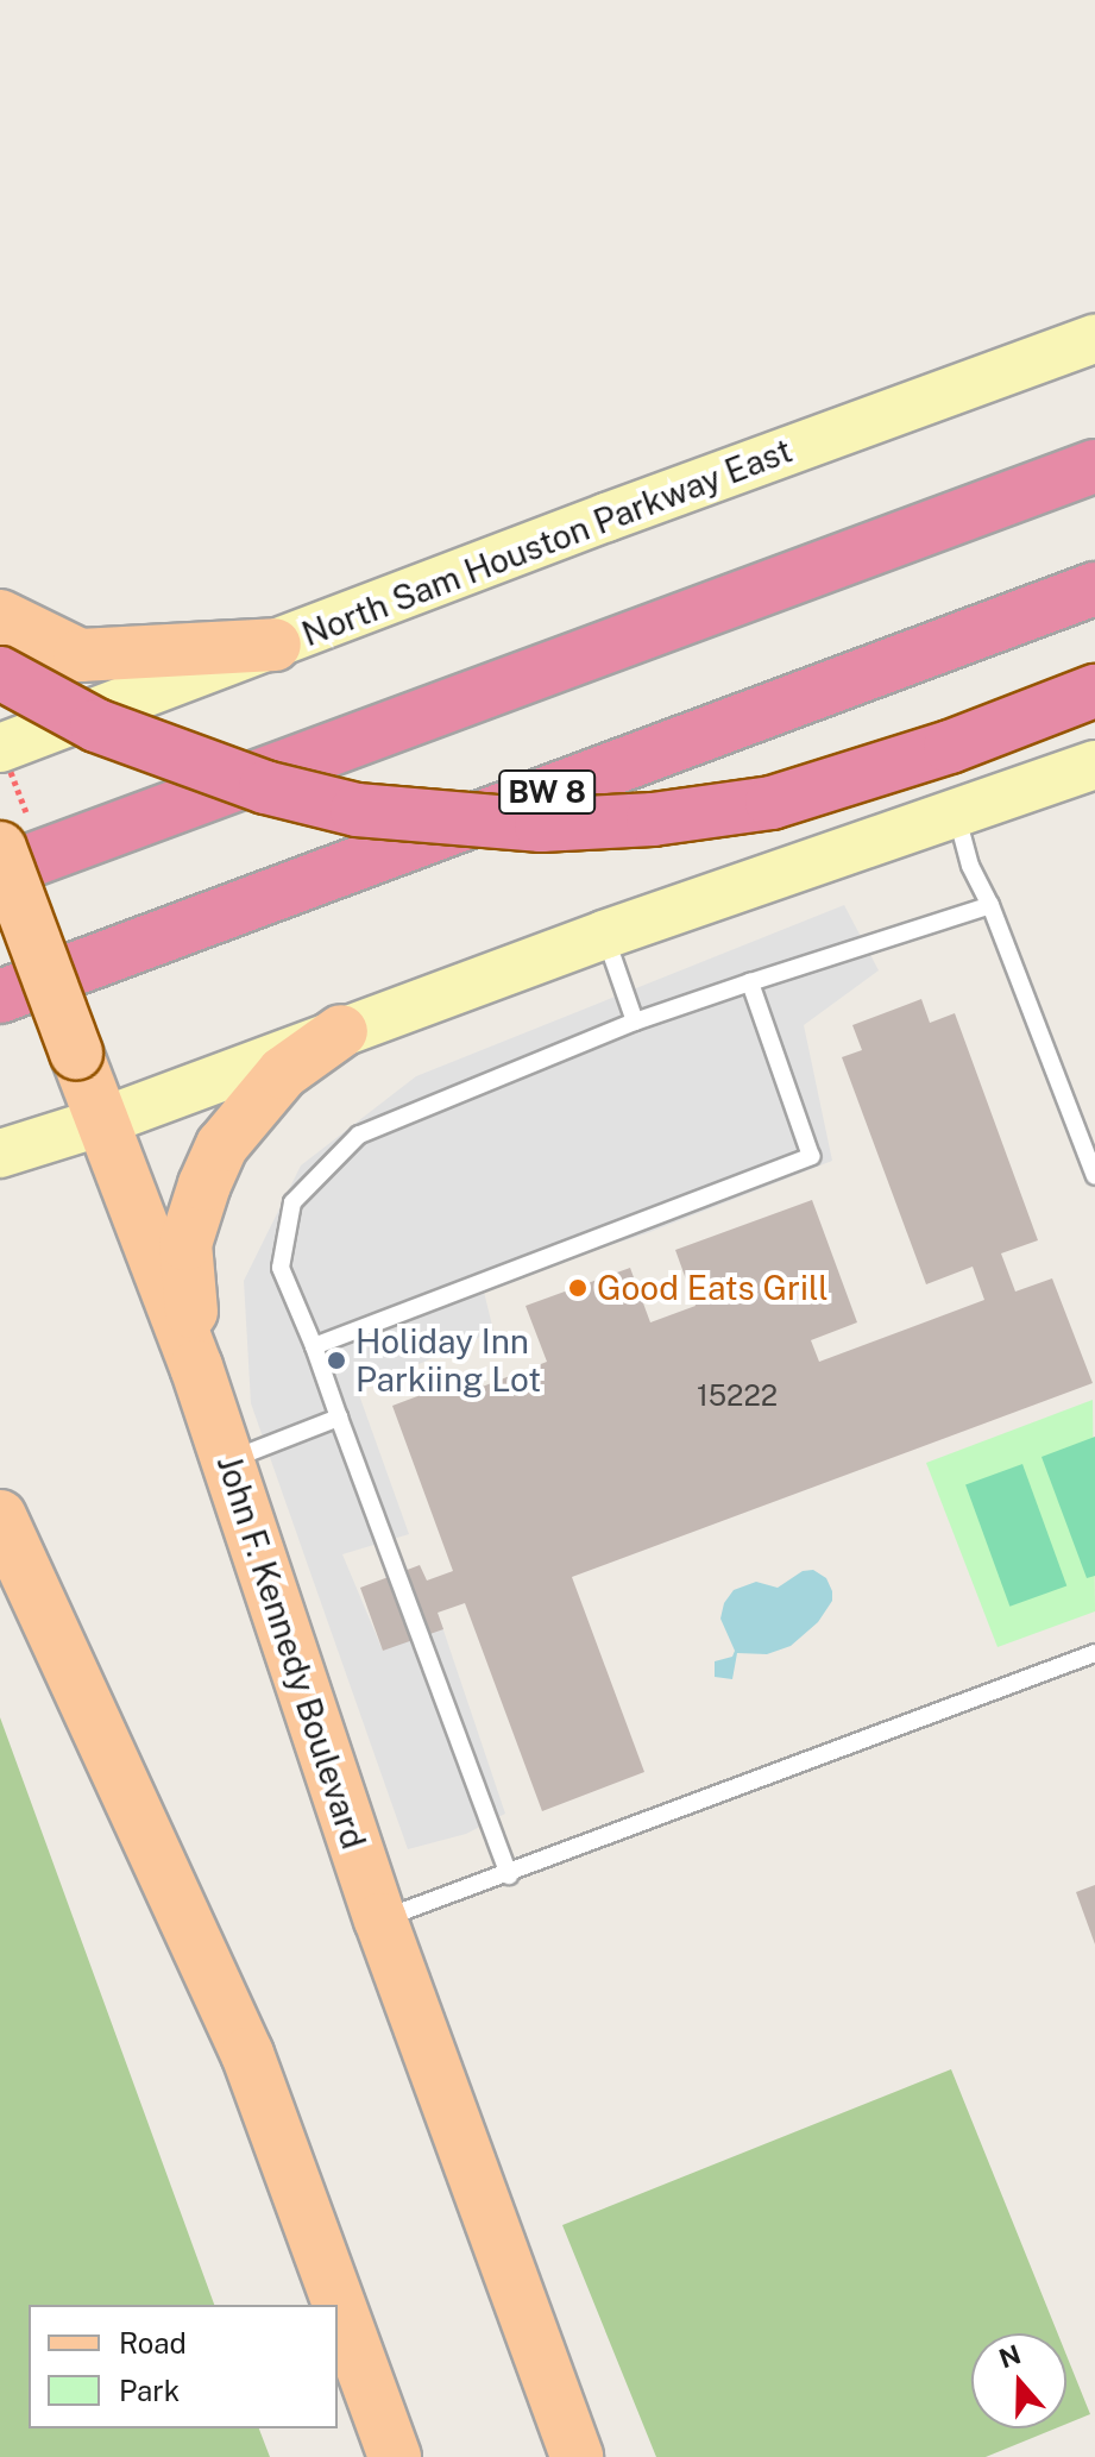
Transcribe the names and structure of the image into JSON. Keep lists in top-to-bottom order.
{
  "streets": {
    "highway": ["BW 8"],
    "main road": ["North Sam Houston Parkway East", "John F. Kennedy Boulevard"]
  },
  "places": ["Good Eats Grill", "Holiday Inn Parkiing Lot"],
  "house_numbers": ["15222"],
  "legend": ["Road", "Park"],
  "north": "top"
}
